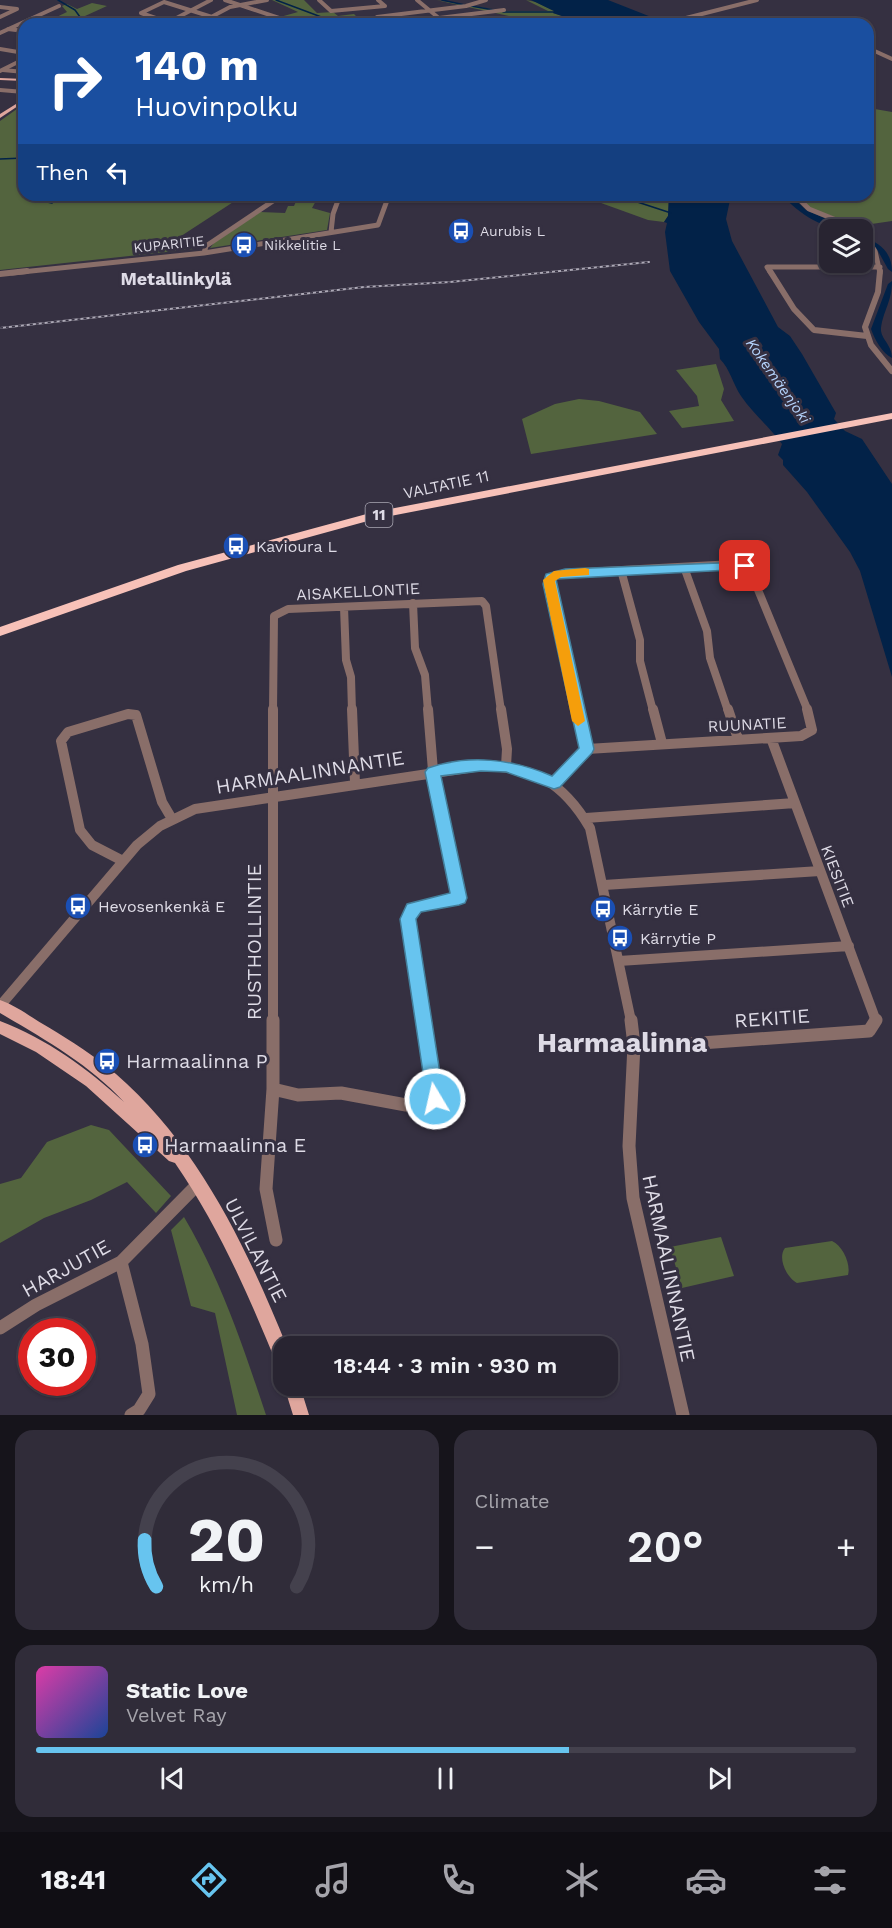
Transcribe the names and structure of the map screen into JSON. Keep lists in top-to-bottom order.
{
  "streets": {
    "highway": ["VALTATIE 11", "11"],
    "main road": ["ULVILANTIE"],
    "street": [
      "KUPARITIE",
      "AISAKELLONTIE",
      "RUUNATIE",
      "HARMAALINNANTIE",
      "KIESITIE",
      "RUSTHOLLINTIE",
      "REKITIE",
      "HARJUTIE"
    ]
  },
  "crossings": [
    ["AISAKELLONTIE", "HARMAALINNANTIE"],
    ["AISAKELLONTIE", "RUSTHOLLINTIE"],
    ["RUUNATIE", "KIESITIE"],
    ["HARMAALINNANTIE", "RUSTHOLLINTIE"],
    ["HARMAALINNANTIE", "REKITIE"],
    ["HARMAALINNANTIE", "ULVILANTIE"],
    ["KIESITIE", "REKITIE"],
    ["ULVILANTIE", "HARJUTIE"]
  ],
  "districts": ["Metallinkylä", "Harmaalinna"],
  "water": ["Kokemäenjoki"],
  "places": {
    "bus stop": [
      "Aurubis L",
      "Nikkelitie L",
      "Kavioura L",
      "Hevosenkenkä E",
      "Kärrytie E",
      "Kärrytie P",
      "Harmaalinna P",
      "Harmaalinna E"
    ]
  },
  "page": {
    "turn": ["140 m", "Huovinpolku"],
    "then": "Then",
    "limit": "30",
    "trip": "18:44 · 3 min · 930 m",
    "tile": "Climate",
    "heat": ["−", "20°", "+"],
    "song": ["Static Love", "Velvet Ray"],
    "tabs": "18:41",
    "gauge": ["20", "km/h"]
  }
}
